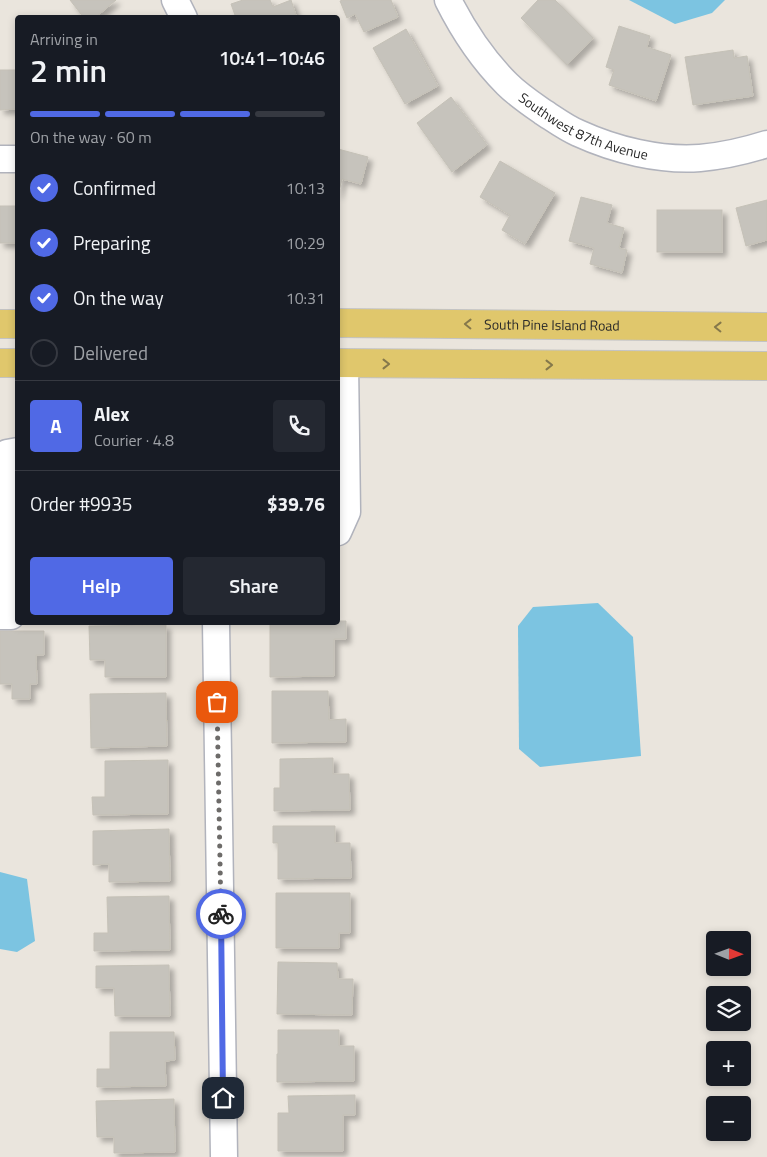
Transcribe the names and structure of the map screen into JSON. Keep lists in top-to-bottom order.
{
  "streets": {
    "main road": ["South Pine Island Road"],
    "street": ["Southwest 87th Avenue"]
  },
  "north": "right",
  "page": {
    "heading": ["2 min", "Arriving in", "10:41–10:46"],
    "panel": [
      "Alex",
      "Courier · 4.8",
      "Order #9935",
      "$39.76"
    ],
    "bar": "On the way · 60 m",
    "list": [
      ["Confirmed", "10:13"],
      ["Preparing", "10:29"],
      ["On the way", "10:31"],
      "Delivered"
    ],
    "round": "A",
    "buttons": ["Help", "Share"],
    "map_buttons": ["+", "−"]
  }
}
